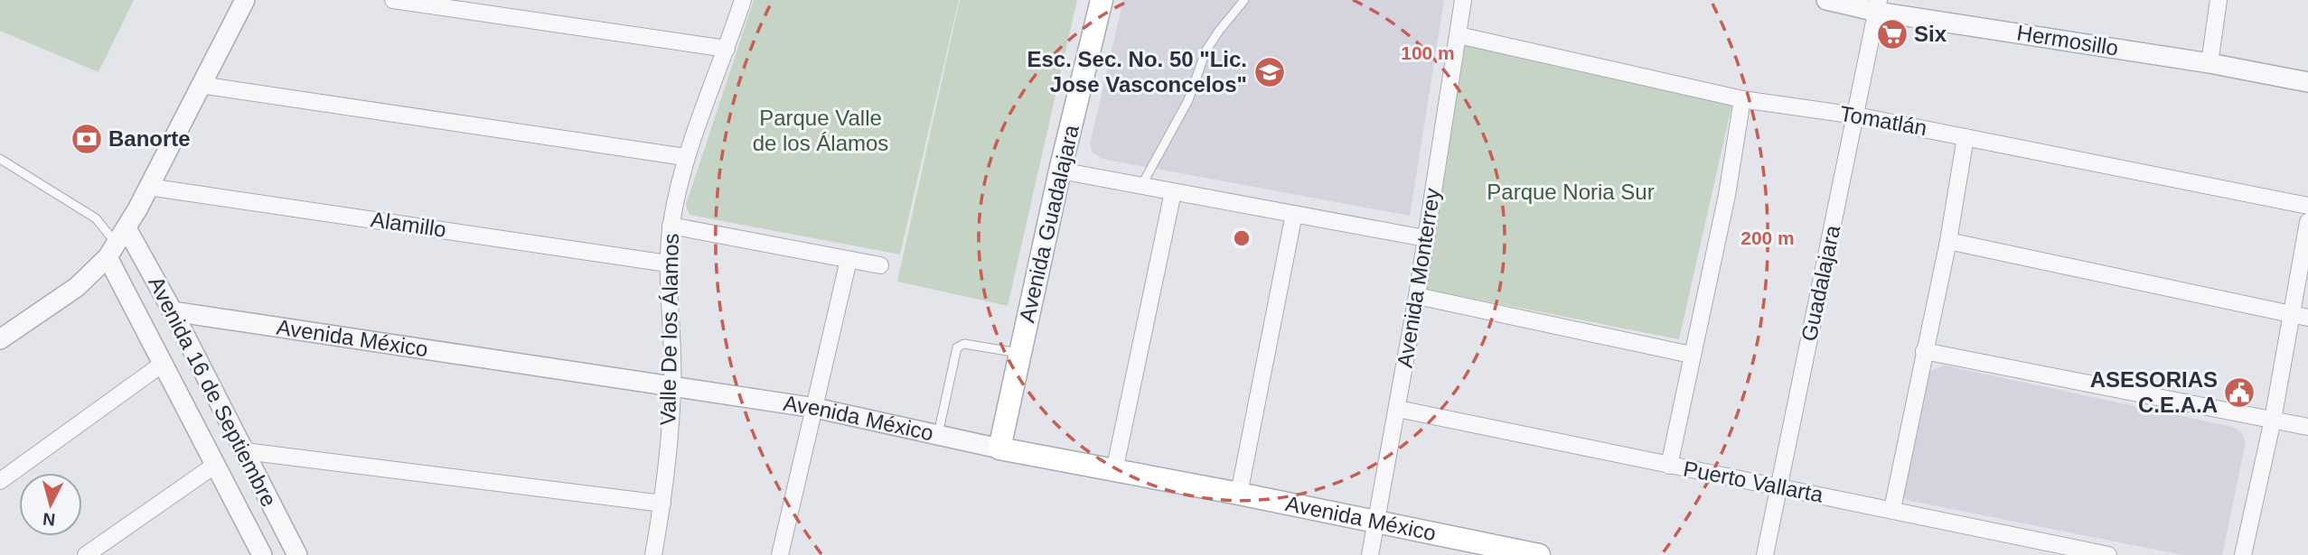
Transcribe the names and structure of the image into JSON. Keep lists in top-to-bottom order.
{
  "streets": {
    "main road": ["Avenida Guadalajara", "Avenida México"],
    "street": [
      "Hermosillo",
      "Tomatlán",
      "Alamillo",
      "Avenida Monterrey",
      "Guadalajara",
      "Valle De los Álamos",
      "Avenida 16 de Septiembre",
      "Puerto Vallarta"
    ]
  },
  "crossings": [
    ["Hermosillo", "Guadalajara"],
    ["Tomatlán", "Avenida Monterrey"],
    ["Tomatlán", "Guadalajara"],
    ["Avenida Guadalajara", "Avenida México"],
    ["Alamillo", "Valle De los Álamos"],
    ["Avenida Monterrey", "Avenida México"],
    ["Avenida Monterrey", "Puerto Vallarta"],
    ["Guadalajara", "Puerto Vallarta"],
    ["Valle De los Álamos", "Avenida México"],
    ["Avenida México", "Avenida 16 de Septiembre"]
  ],
  "parks": ["Parque Valle de los Álamos", "Parque Noria Sur"],
  "places": {
    "supermarket": ["Six"],
    "school or university": ["Esc. Sec. No. 50 \"Lic. Jose Vasconcelos\""],
    "bank": ["Banorte"],
    "public building": ["ASESORIAS C.E.A.A"]
  },
  "north": "bottom",
  "rings": ["100 m", "200 m"]
}
